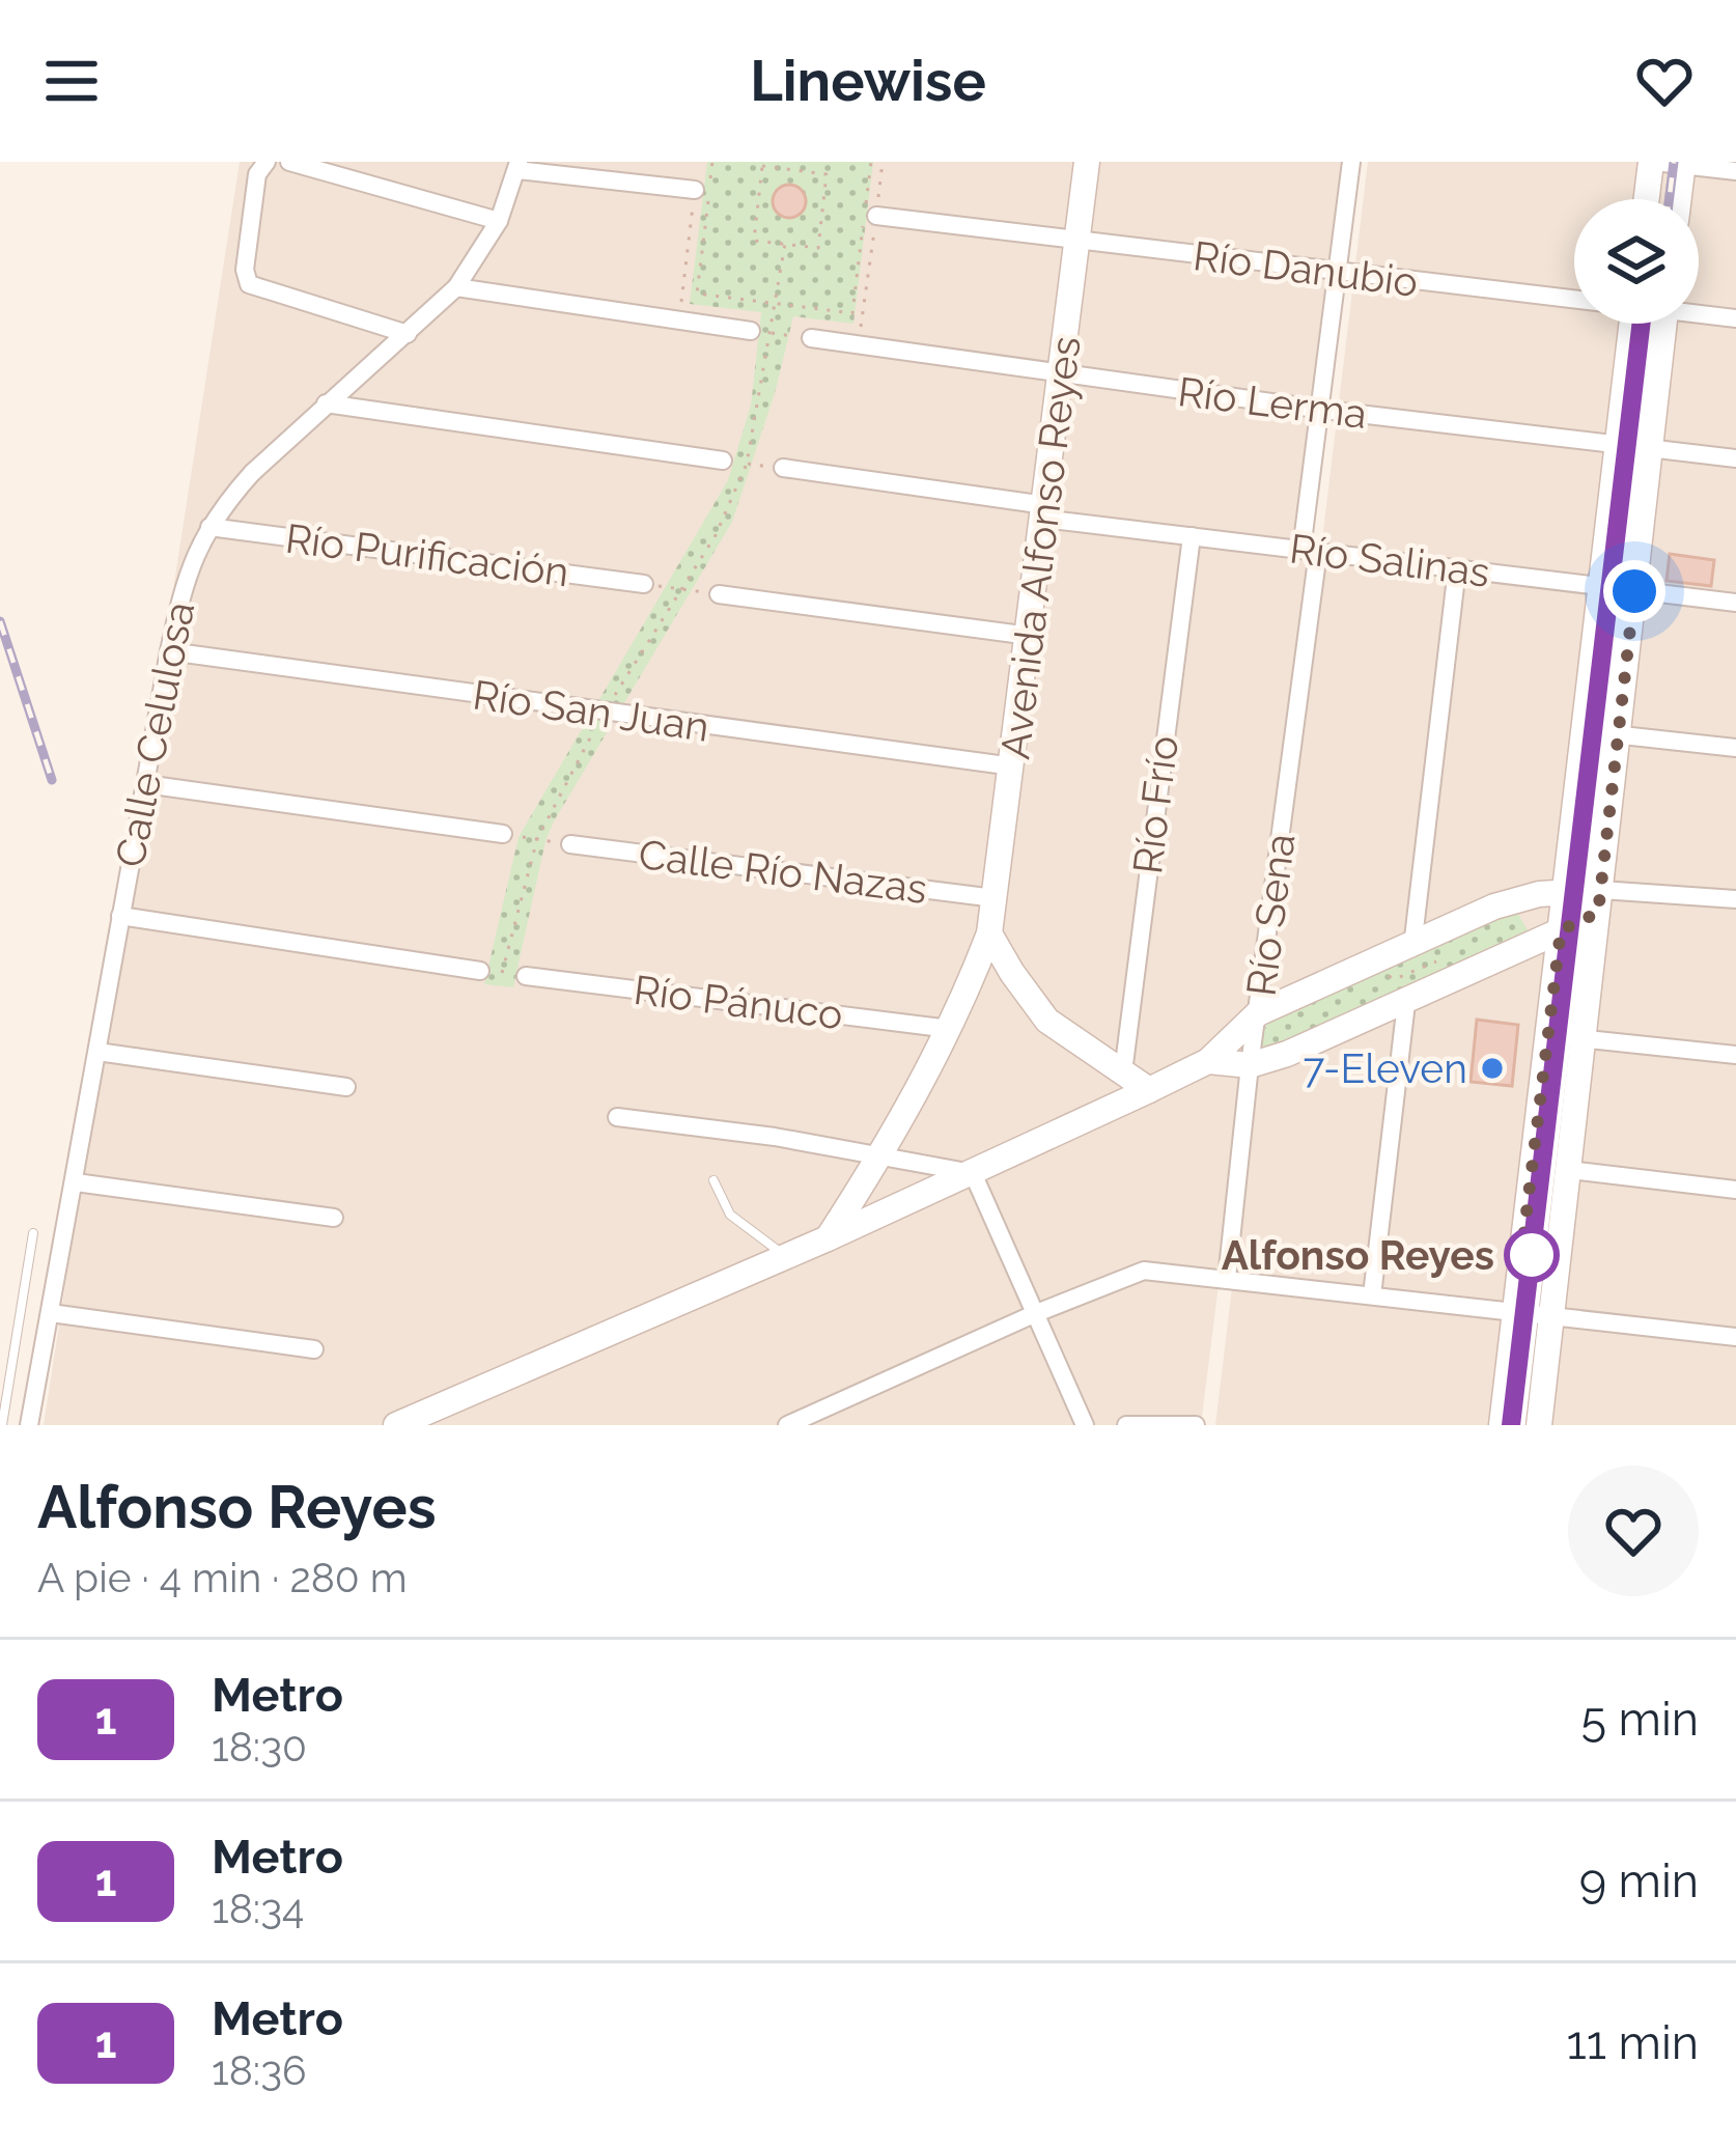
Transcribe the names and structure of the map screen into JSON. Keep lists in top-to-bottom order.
{
  "streets": {
    "street": [
      "Río Danubio",
      "Río Lerma",
      "Avenida Alfonso Reyes",
      "Río Purificación",
      "Río Salinas",
      "Río San Juan",
      "Calle Celulosa",
      "Río Frío",
      "Calle Río Nazas",
      "Río Sena",
      "Río Pánuco"
    ]
  },
  "crossings": [
    ["Río Danubio", "Avenida Alfonso Reyes"],
    ["Río Danubio", "Río Sena"],
    ["Río Lerma", "Avenida Alfonso Reyes"],
    ["Río Lerma", "Río Sena"],
    ["Avenida Alfonso Reyes", "Río Salinas"],
    ["Avenida Alfonso Reyes", "Río San Juan"],
    ["Avenida Alfonso Reyes", "Calle Río Nazas"],
    ["Avenida Alfonso Reyes", "Río Pánuco"],
    ["Río Purificación", "Calle Celulosa"],
    ["Río Salinas", "Río Frío"],
    ["Río Salinas", "Río Sena"],
    ["Río San Juan", "Calle Celulosa"]
  ],
  "places": ["7-Eleven", "Alfonso Reyes"],
  "lines": ["metro line 1"],
  "page": {
    "header": "Linewise",
    "heading": ["Alfonso Reyes", "A pie · 4 min · 280 m"],
    "list": [
      {
        "mark": "1",
        "name": "Metro",
        "note": "18:30",
        "value": "5 min"
      },
      {
        "mark": "1",
        "name": "Metro",
        "note": "18:34",
        "value": "9 min"
      },
      {
        "mark": "1",
        "name": "Metro",
        "note": "18:36",
        "value": "11 min"
      }
    ]
  }
}
